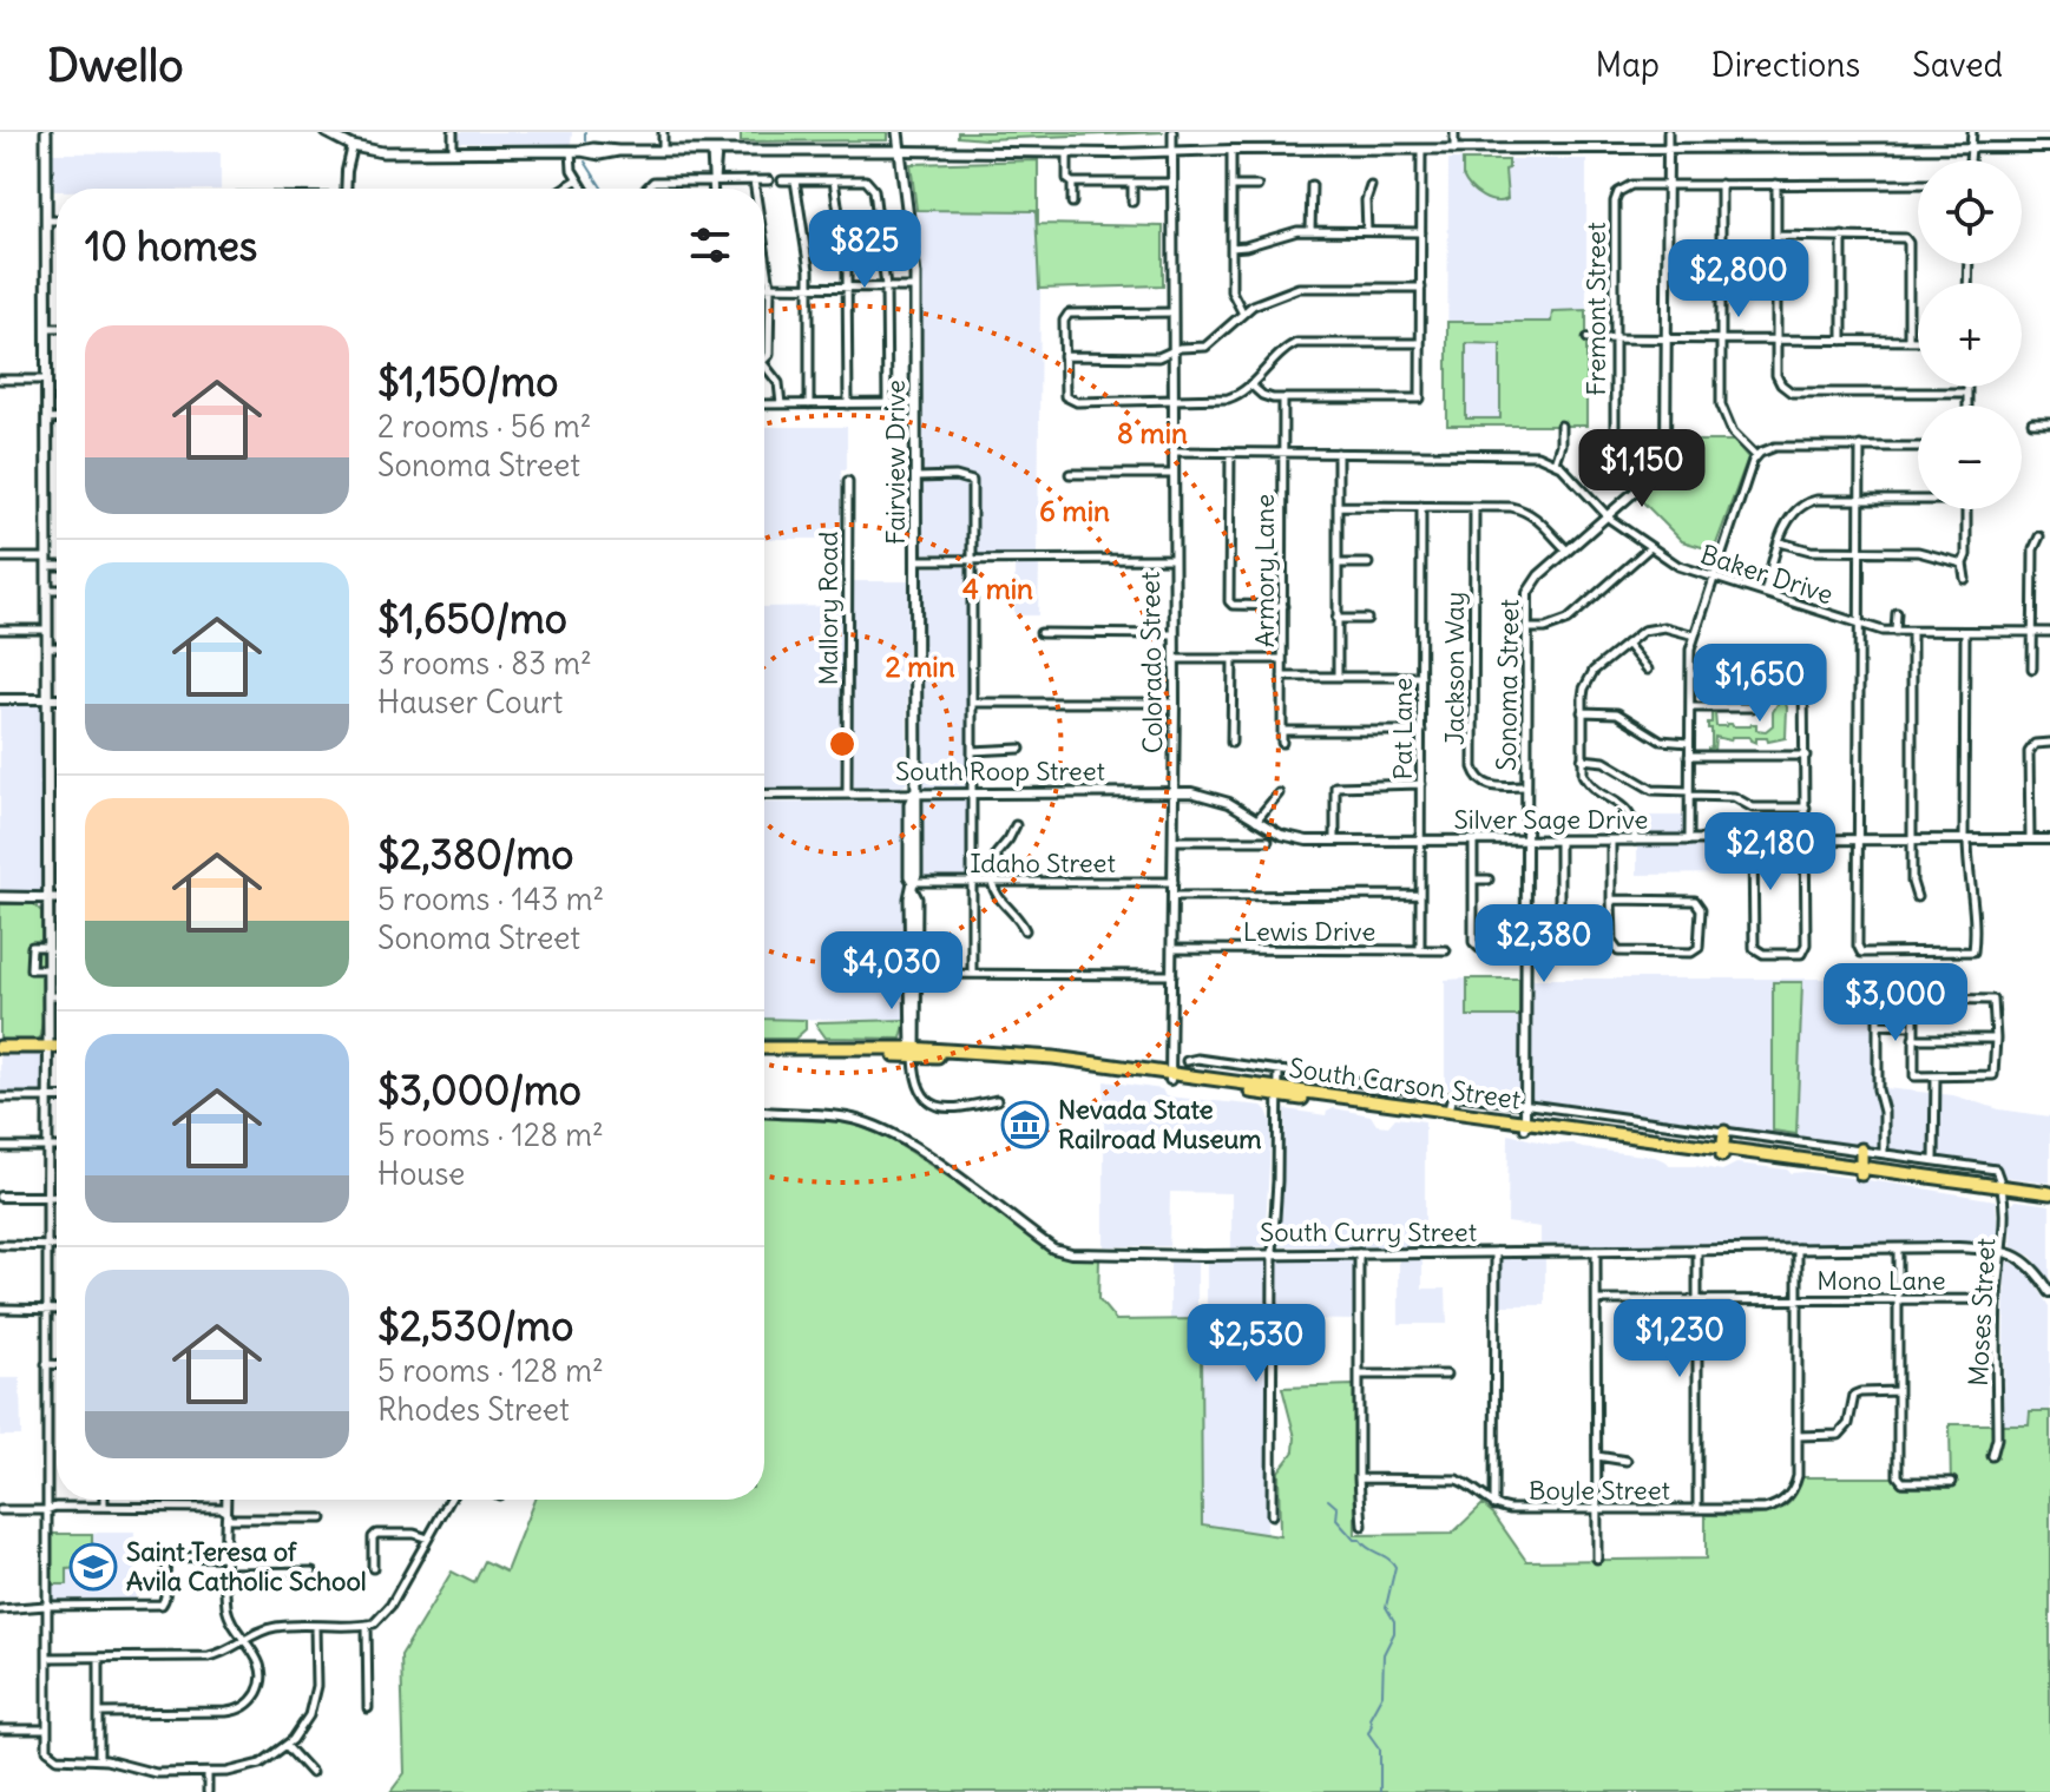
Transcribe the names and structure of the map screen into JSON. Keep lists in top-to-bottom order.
{
  "streets": {
    "main road": ["Fairview Drive", "South Carson Street"],
    "street": [
      "Fremont Street",
      "Armory Lane",
      "Baker Drive",
      "Mallory Road",
      "Colorado Street",
      "Jackson Way",
      "Sonoma Street",
      "Pat Lane",
      "South Roop Street",
      "Silver Sage Drive",
      "Idaho Street",
      "Lewis Drive",
      "South Curry Street",
      "Mono Lane",
      "Moses Street",
      "Boyle Street"
    ]
  },
  "crossings": [
    ["Fremont Street", "Sonoma Street"],
    ["Fairview Drive", "South Roop Street"],
    ["Fairview Drive", "Idaho Street"],
    ["Fairview Drive", "South Carson Street"],
    ["Baker Drive", "Sonoma Street"],
    ["Mallory Road", "South Roop Street"],
    ["Colorado Street", "South Roop Street"],
    ["Colorado Street", "Idaho Street"],
    ["Colorado Street", "Lewis Drive"],
    ["Colorado Street", "South Carson Street"],
    ["Jackson Way", "Sonoma Street"],
    ["Sonoma Street", "Silver Sage Drive"],
    ["Sonoma Street", "South Carson Street"],
    ["Pat Lane", "Silver Sage Drive"],
    ["Pat Lane", "Lewis Drive"],
    ["South Roop Street", "Silver Sage Drive"],
    ["South Carson Street", "Moses Street"],
    ["South Curry Street", "Moses Street"],
    ["Mono Lane", "Moses Street"]
  ],
  "places": {
    "museum": ["Nevada State Railroad Museum"],
    "school or university": ["Saint Teresa of Avila Catholic School"]
  },
  "page": {
    "header": "Dwello",
    "nav": ["Map", "Directions", "Saved"],
    "map_buttons": ["+", "−"],
    "heading": "10 homes",
    "price": [
      "$825",
      "$2,800",
      "$1,150",
      "$1,650",
      "$2,180",
      "$2,380",
      "$4,030",
      "$3,000",
      "$1,230",
      "$2,530"
    ],
    "list": [
      {
        "name": "$1,150/mo",
        "note": "2 rooms · 56 m² · Sonoma Street"
      },
      {
        "name": "$1,650/mo",
        "note": "3 rooms · 83 m² · Hauser Court"
      },
      {
        "name": "$2,380/mo",
        "note": "5 rooms · 143 m² · Sonoma Street"
      },
      {
        "name": "$3,000/mo",
        "note": "5 rooms · 128 m² · House"
      },
      {
        "name": "$2,530/mo",
        "note": "5 rooms · 128 m² · Rhodes Street"
      }
    ]
  },
  "rings": [
    "8 min",
    "6 min",
    "4 min",
    "2 min"
  ]
}
